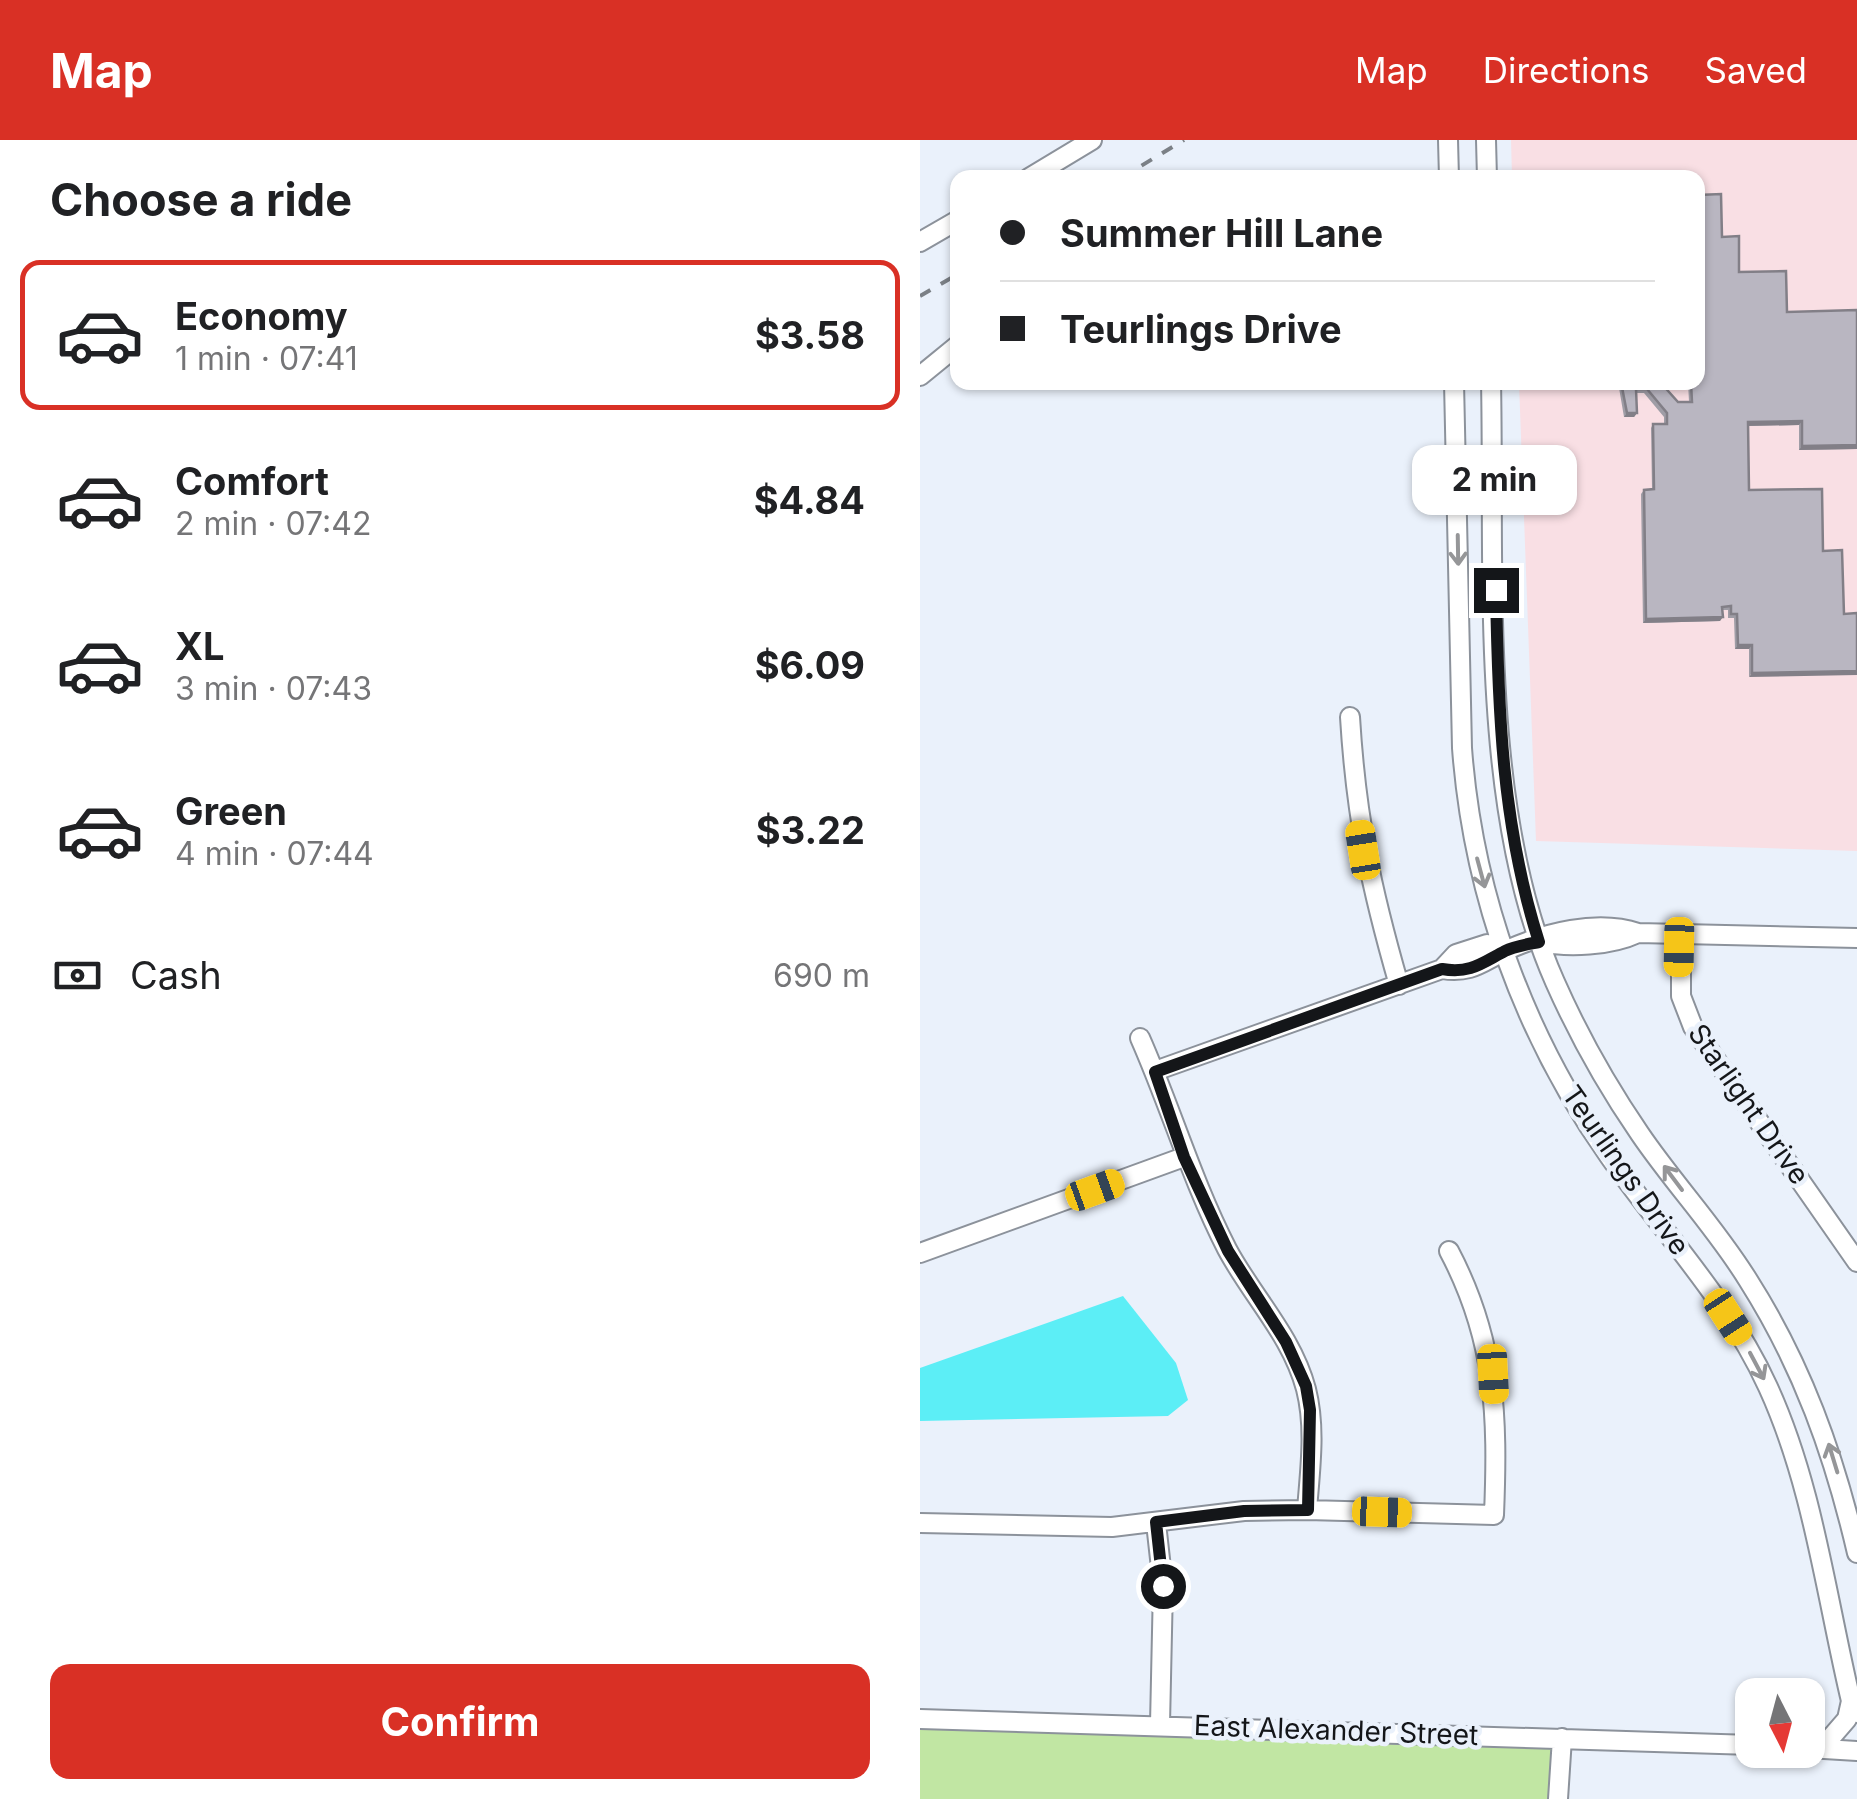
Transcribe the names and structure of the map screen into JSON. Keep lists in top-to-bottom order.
{
  "streets": {
    "street": ["Starlight Drive", "Teurlings Drive", "East Alexander Street"]
  },
  "north": "bottom",
  "page": {
    "header": "Map",
    "nav": ["Map", "Directions", "Saved"],
    "heading": "Choose a ride",
    "banner": ["Summer Hill Lane", "Teurlings Drive"],
    "list": [
      {
        "name": "Economy",
        "note": "1 min · 07:41",
        "value": "$3.58"
      },
      {
        "name": "Comfort",
        "note": "2 min · 07:42",
        "value": "$4.84"
      },
      {
        "name": "XL",
        "note": "3 min · 07:43",
        "value": "$6.09"
      },
      {
        "name": "Green",
        "note": "4 min · 07:44",
        "value": "$3.22"
      }
    ],
    "bubble": "2 min",
    "pay": ["Cash", "690 m"],
    "buttons": "Confirm"
  }
}
